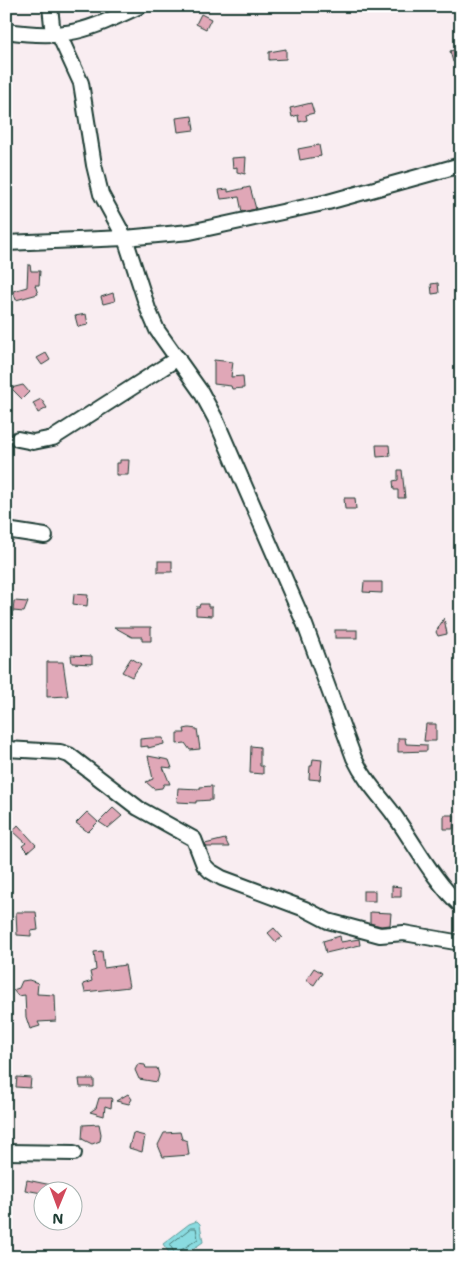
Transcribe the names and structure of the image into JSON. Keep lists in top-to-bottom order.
{
  "north": "bottom"
}
